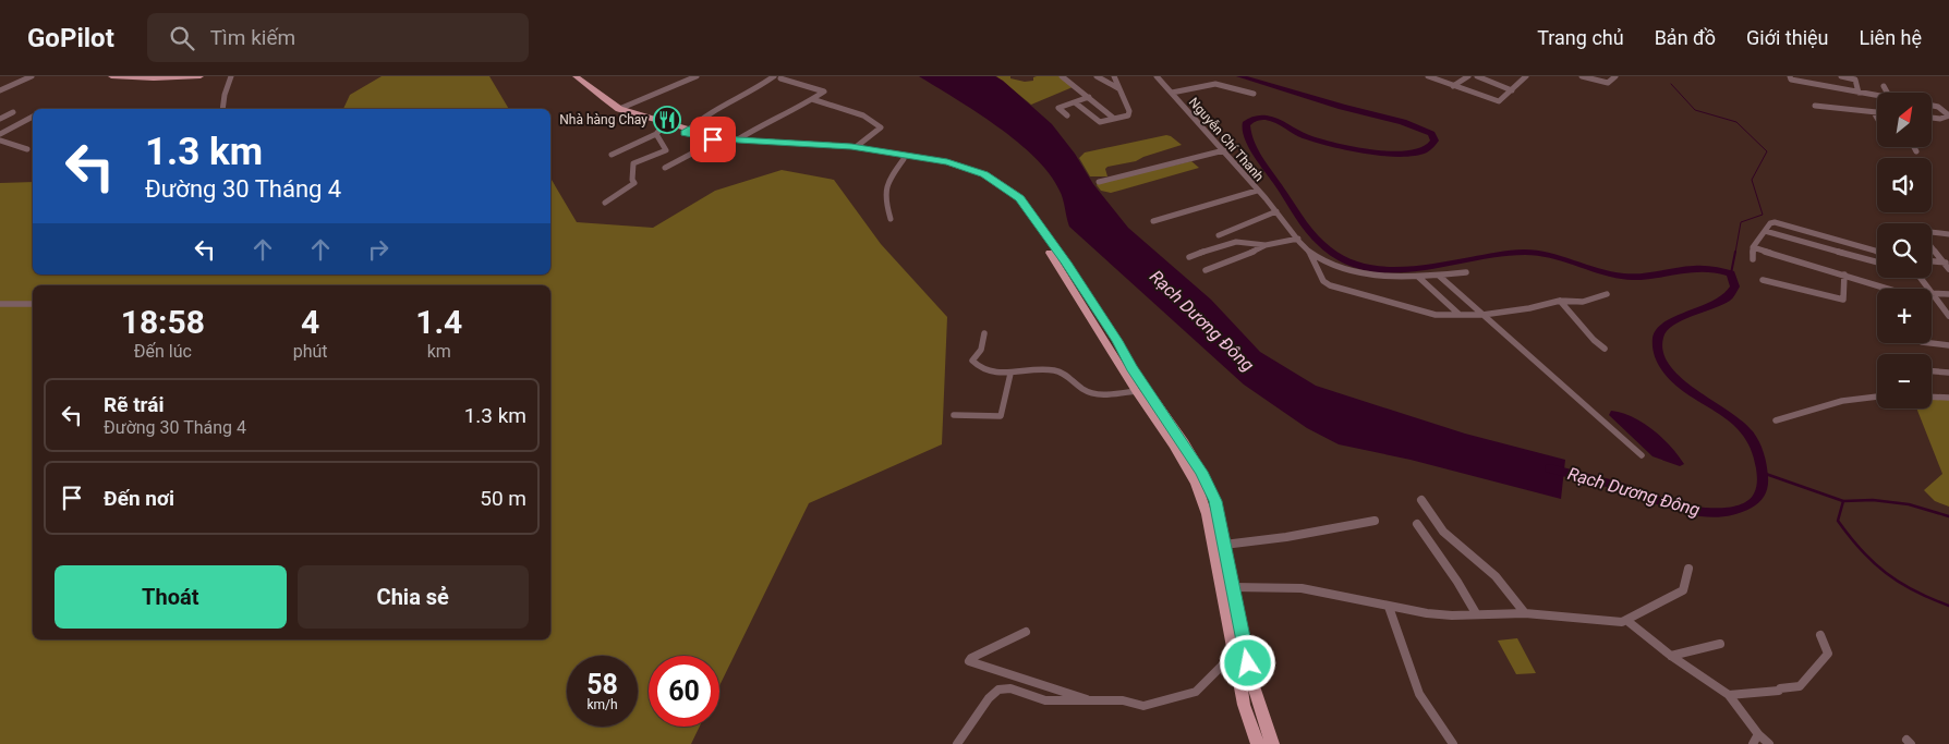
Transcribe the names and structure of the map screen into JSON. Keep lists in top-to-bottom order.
{
  "streets": {
    "street": ["Nguyễn Chí Thanh"]
  },
  "water": ["Rạch Dương Đông"],
  "places": {
    "restaurant": ["Nhà hàng Chay"]
  },
  "north": "top right",
  "page": {
    "header": "GoPilot",
    "search": "Tìm kiếm",
    "nav": [
      "Trang chủ",
      "Bản đồ",
      "Giới thiệu",
      "Liên hệ"
    ],
    "map_buttons": ["+", "−"],
    "turn": ["1.3 km", "Đường 30 Tháng 4"],
    "eta": [
      "18:58",
      "Đến lúc",
      "4",
      "phút",
      "1.4",
      "km"
    ],
    "list": [
      {
        "name": "Rẽ trái",
        "note": "Đường 30 Tháng 4",
        "value": "1.3 km"
      },
      {
        "name": "Đến nơi",
        "value": "50 m"
      }
    ],
    "buttons": ["Thoát", "Chia sẻ"],
    "speed": "58 km/h",
    "limit": "60"
  }
}
